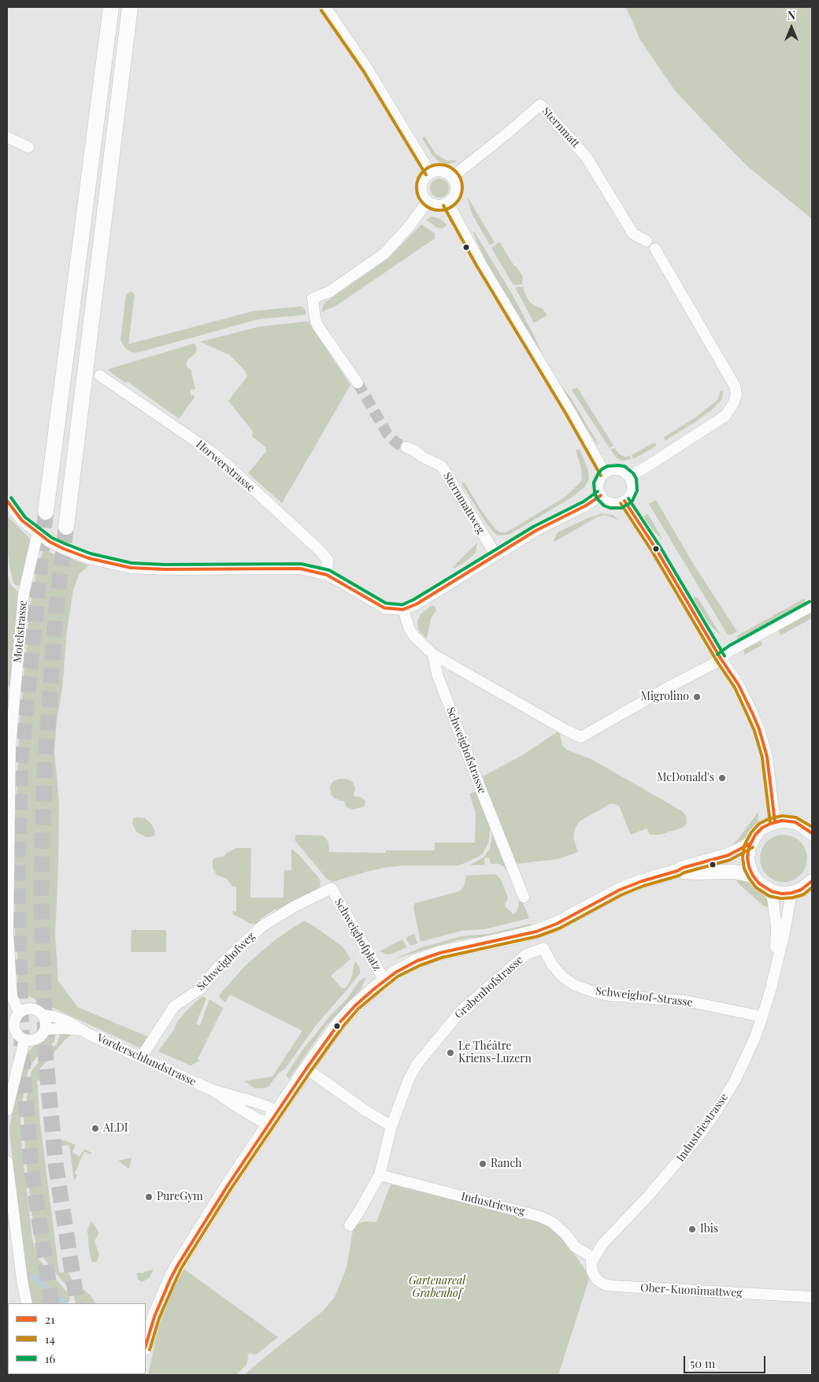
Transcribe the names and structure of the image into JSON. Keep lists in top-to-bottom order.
{
  "streets": {
    "street": [
      "Sternmatt",
      "Horwerstrasse",
      "Sternmattweg",
      "Motelstrasse",
      "Schweighofstrasse",
      "Schweighofplatz",
      "Schweighofweg",
      "Grabenhofstrasse",
      "Schweighof-Strasse",
      "Vorderschlundstrasse",
      "Industriestrasse",
      "Industrieweg",
      "Ober-Kuonimattweg"
    ]
  },
  "crossings": [
    ["Motelstrasse", "Vorderschlundstrasse"],
    ["Schweighofplatz", "Schweighofweg"],
    ["Schweighofweg", "Vorderschlundstrasse"],
    ["Grabenhofstrasse", "Schweighof-Strasse"],
    ["Grabenhofstrasse", "Industrieweg"],
    ["Schweighof-Strasse", "Industriestrasse"],
    ["Industriestrasse", "Industrieweg"],
    ["Industriestrasse", "Ober-Kuonimattweg"],
    ["Industrieweg", "Ober-Kuonimattweg"]
  ],
  "parks": ["Gartenareal Grabenhof"],
  "places": [
    "Migrolino",
    "McDonald's",
    "Le Théâtre Kriens-Luzern",
    "ALDI",
    "Ranch",
    "PureGym",
    "Ibis"
  ],
  "lines": ["transit line 14", "transit line 16", "transit line 21"],
  "legend": ["21", "14", "16"],
  "scale_bar": "50 m",
  "north": "top"
}
